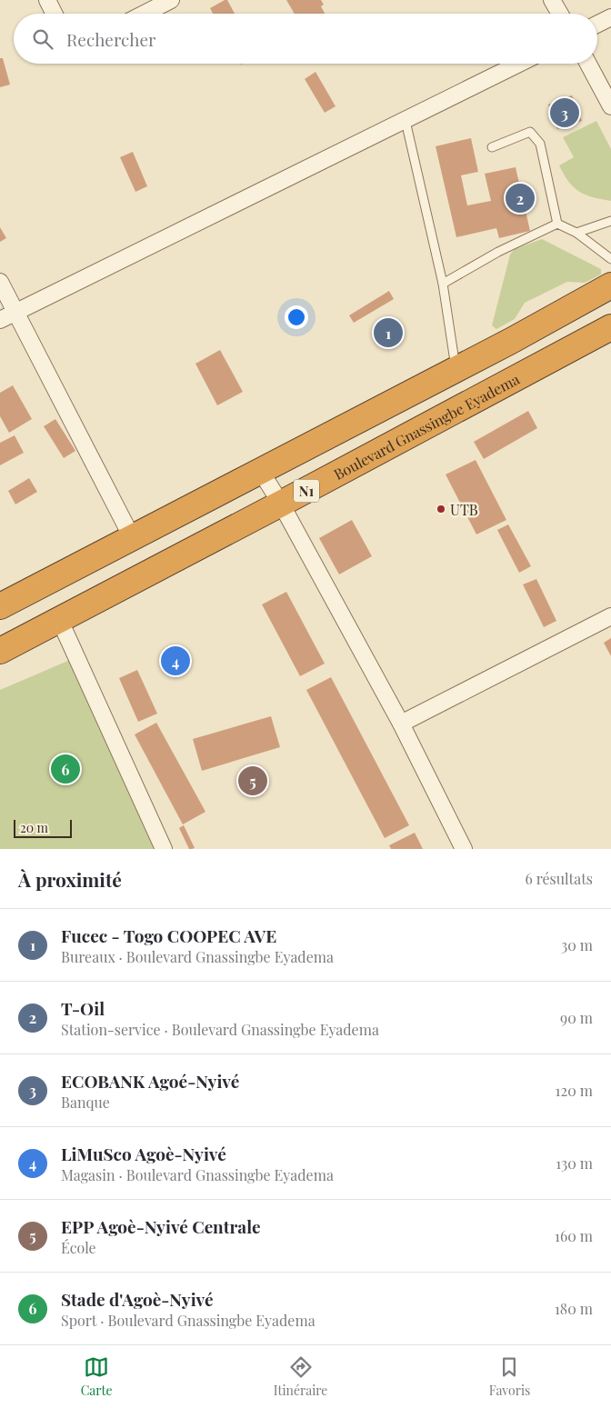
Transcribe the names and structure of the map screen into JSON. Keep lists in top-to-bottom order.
{
  "streets": {
    "highway": ["Boulevard Gnassingbe Eyadema", "N1"]
  },
  "places": ["UTB"],
  "scale_bar": "20 m",
  "page": {
    "search": "Rechercher",
    "pins": [
      "3",
      "2",
      "1",
      "4",
      "6",
      "5"
    ],
    "scale": "20 m",
    "heading": ["À proximité", "6 résultats"],
    "list": [
      {
        "mark": "1",
        "name": "Fucec - Togo COOPEC AVE",
        "note": "Bureaux · Boulevard Gnassingbe Eyadema",
        "value": "30 m"
      },
      {
        "mark": "2",
        "name": "T-Oil",
        "note": "Station-service · Boulevard Gnassingbe Eyadema",
        "value": "90 m"
      },
      {
        "mark": "3",
        "name": "ECOBANK Agoé-Nyivé",
        "note": "Banque",
        "value": "120 m"
      },
      {
        "mark": "4",
        "name": "LiMuSco Agoè-Nyivé",
        "note": "Magasin · Boulevard Gnassingbe Eyadema",
        "value": "130 m"
      },
      {
        "mark": "5",
        "name": "EPP Agoè-Nyivé Centrale",
        "note": "École",
        "value": "160 m"
      },
      {
        "mark": "6",
        "name": "Stade d'Agoè-Nyivé",
        "note": "Sport · Boulevard Gnassingbe Eyadema",
        "value": "180 m"
      }
    ],
    "nav": ["Carte", "Itinéraire", "Favoris"]
  }
}
